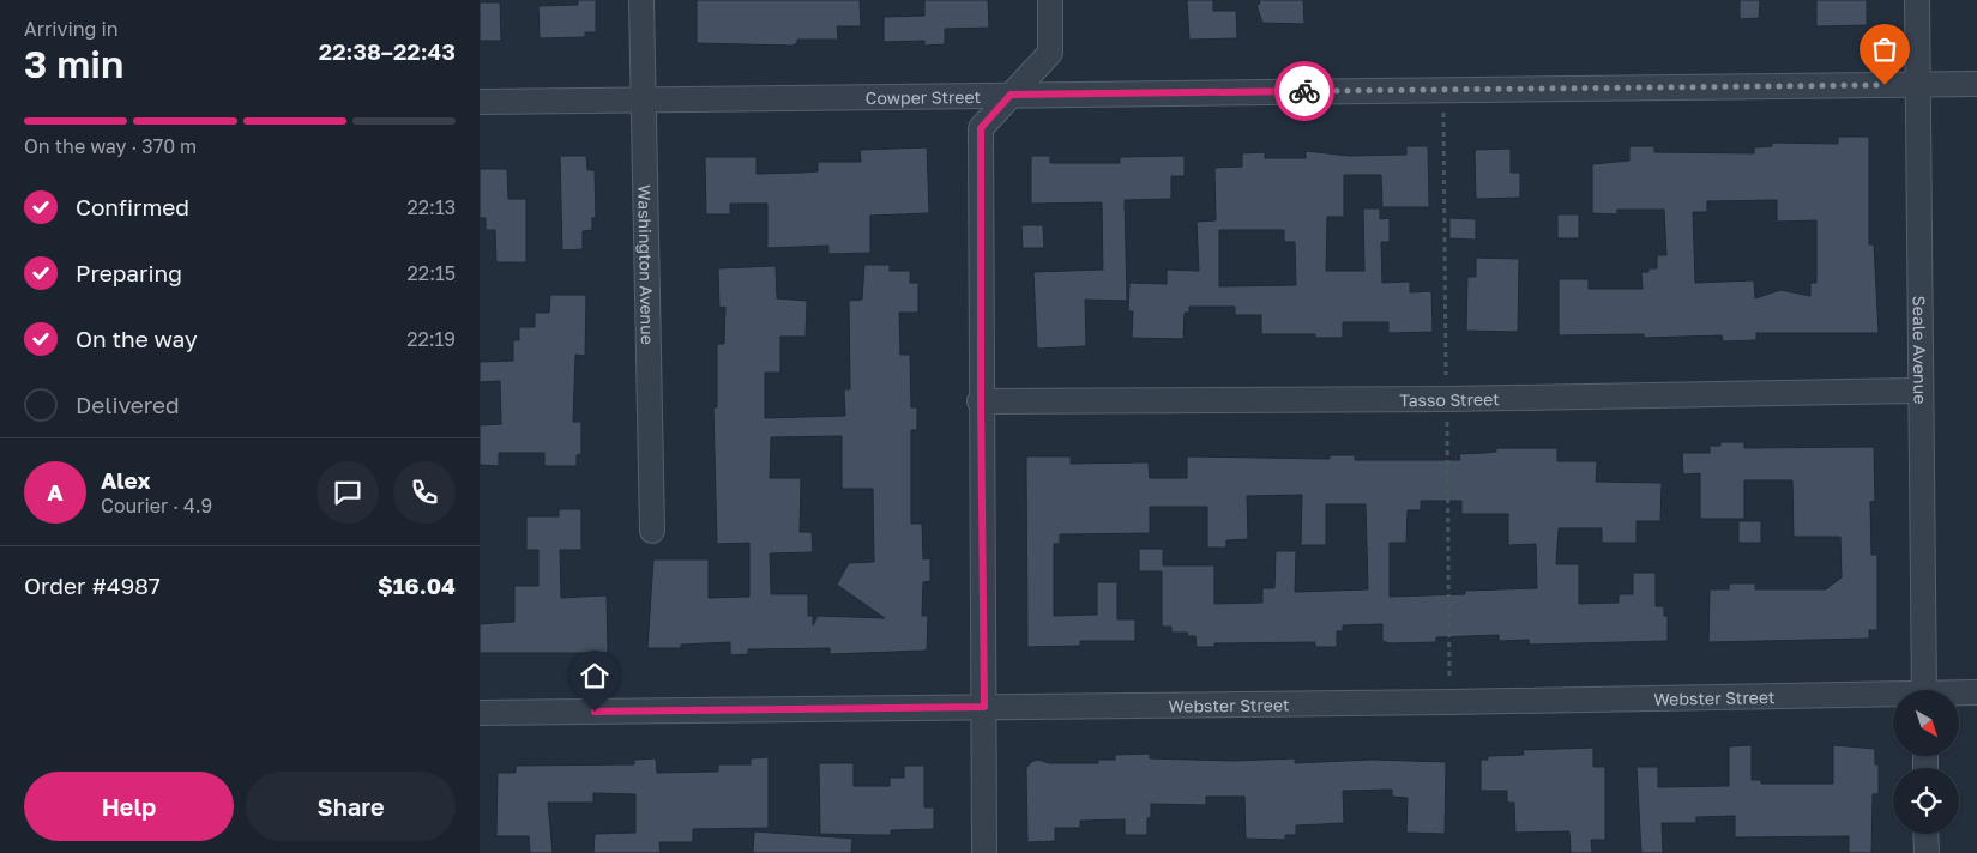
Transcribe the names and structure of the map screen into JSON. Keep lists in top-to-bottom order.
{
  "streets": {
    "street": [
      "Cowper Street",
      "Washington Avenue",
      "Seale Avenue",
      "Tasso Street",
      "Webster Street"
    ]
  },
  "crossings": [
    ["Cowper Street", "Washington Avenue"],
    ["Cowper Street", "Seale Avenue"],
    ["Seale Avenue", "Tasso Street"]
  ],
  "north": "bottom right",
  "page": {
    "heading": ["3 min", "Arriving in", "22:38–22:43"],
    "panel": [
      "Alex",
      "Courier · 4.9",
      "Order #4987",
      "$16.04"
    ],
    "bar": "On the way · 370 m",
    "list": [
      ["Confirmed", "22:13"],
      ["Preparing", "22:15"],
      ["On the way", "22:19"],
      "Delivered"
    ],
    "round": "A",
    "buttons": ["Help", "Share"]
  }
}
